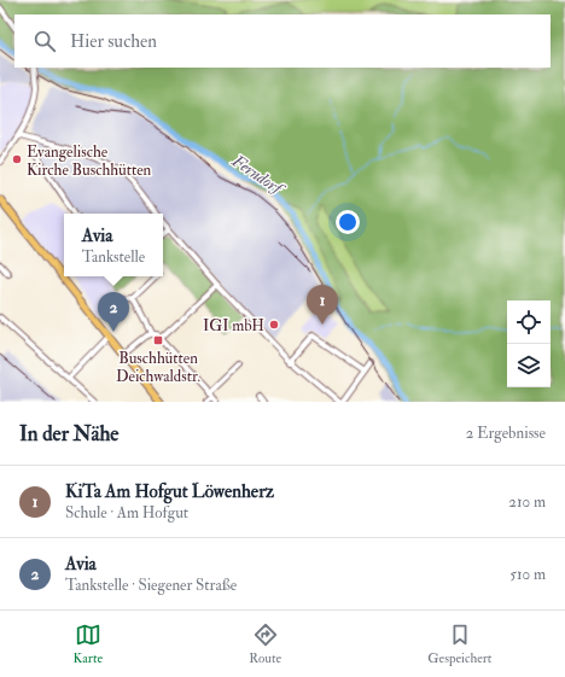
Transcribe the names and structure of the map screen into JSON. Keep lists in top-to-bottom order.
{
  "water": ["Ferndorf"],
  "places": {
    "other": ["Evangelische Kirche Buschhütten", "IGI mbH"],
    "transit": ["Buschhütten Deichwaldstr."]
  },
  "page": {
    "search": "Hier suchen",
    "popup": ["Avia", "Tankstelle"],
    "pins": ["1", "2"],
    "heading": ["In der Nähe", "2 Ergebnisse"],
    "list": [
      {
        "mark": "1",
        "name": "KiTa Am Hofgut Löwenherz",
        "note": "Schule · Am Hofgut",
        "value": "210 m"
      },
      {
        "mark": "2",
        "name": "Avia",
        "note": "Tankstelle · Siegener Straße",
        "value": "510 m"
      }
    ],
    "nav": ["Karte", "Route", "Gespeichert"]
  }
}
